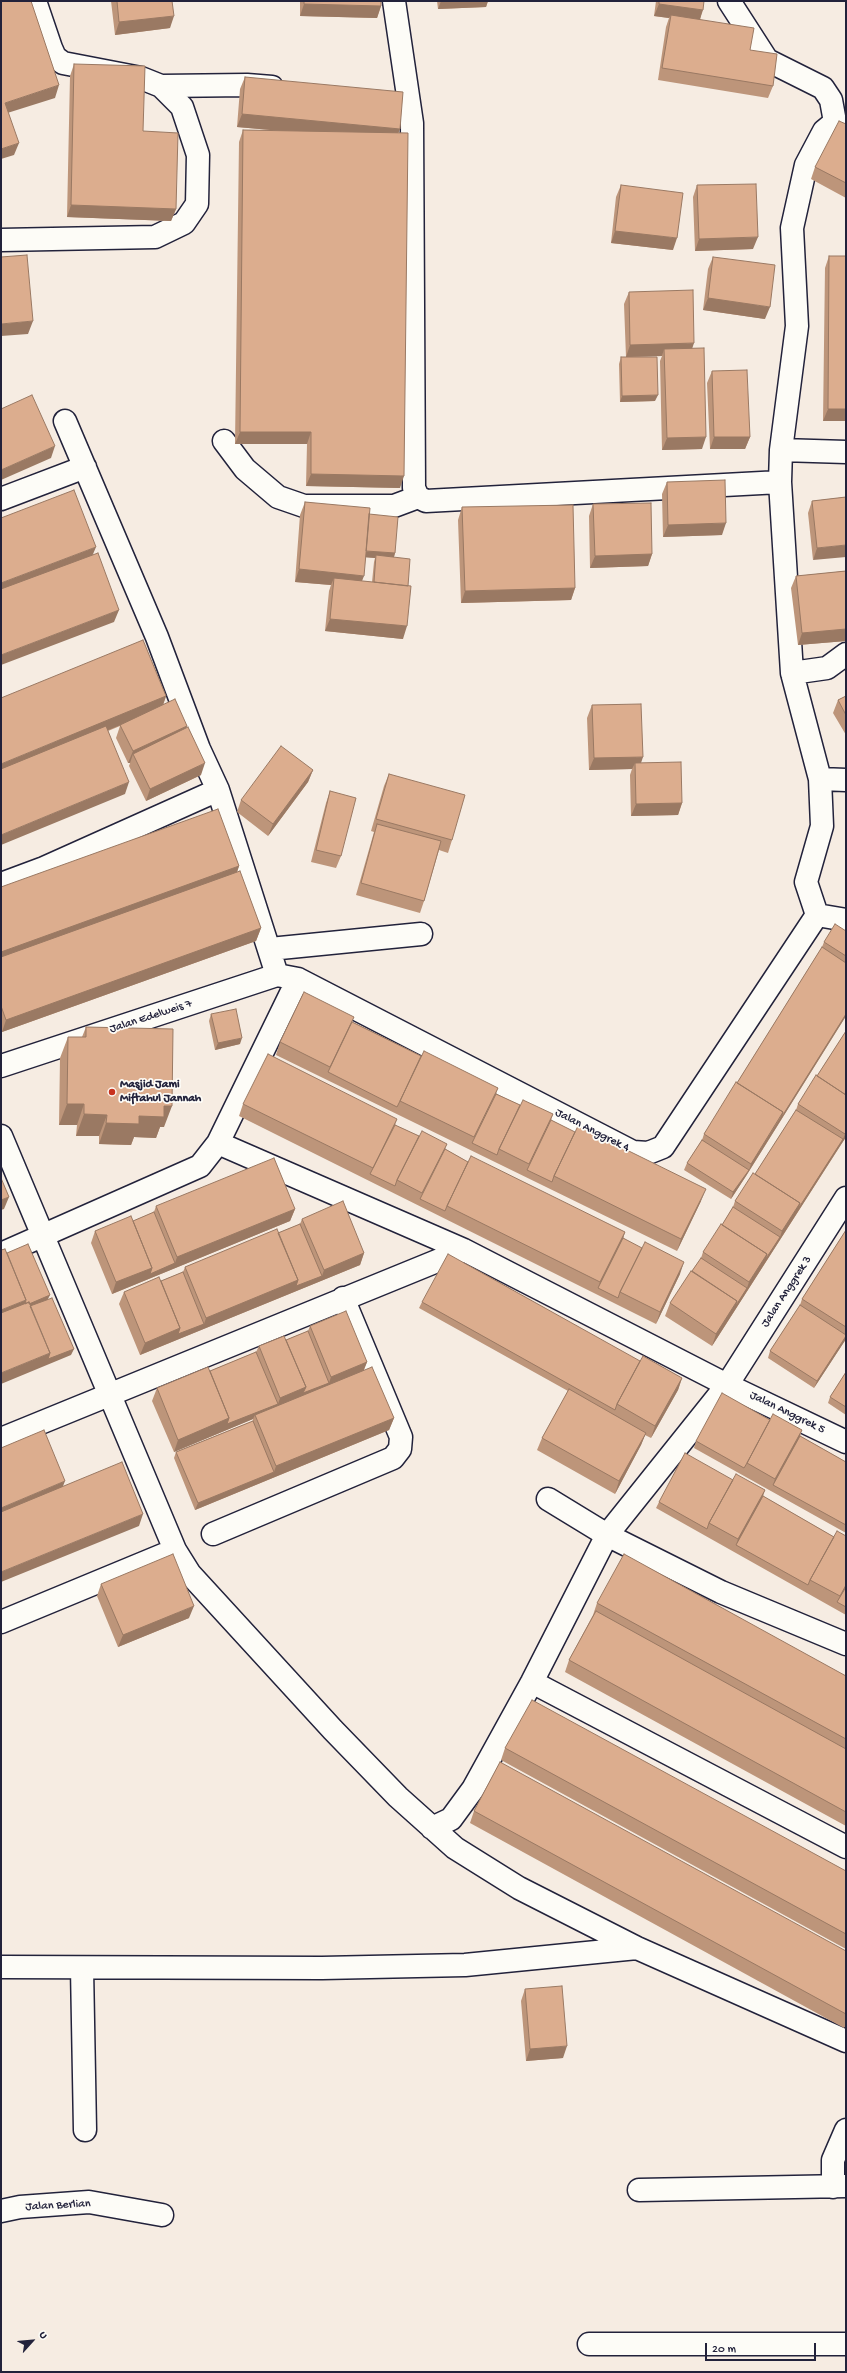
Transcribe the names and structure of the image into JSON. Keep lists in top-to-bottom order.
{
  "streets": {
    "street": [
      "Jalan Edelweis 7",
      "Jalan Anggrek 4",
      "Jalan Anggrek 3",
      "Jalan Anggrek 5",
      "Jalan Berlian"
    ]
  },
  "crossings": [
    ["Jalan Edelweis 7", "Jalan Anggrek 4"],
    ["Jalan Anggrek 3", "Jalan Anggrek 5"]
  ],
  "places": ["Masjid Jami Miftahul Jannah"],
  "scale_bar": "20 m",
  "north": "top right"
}
